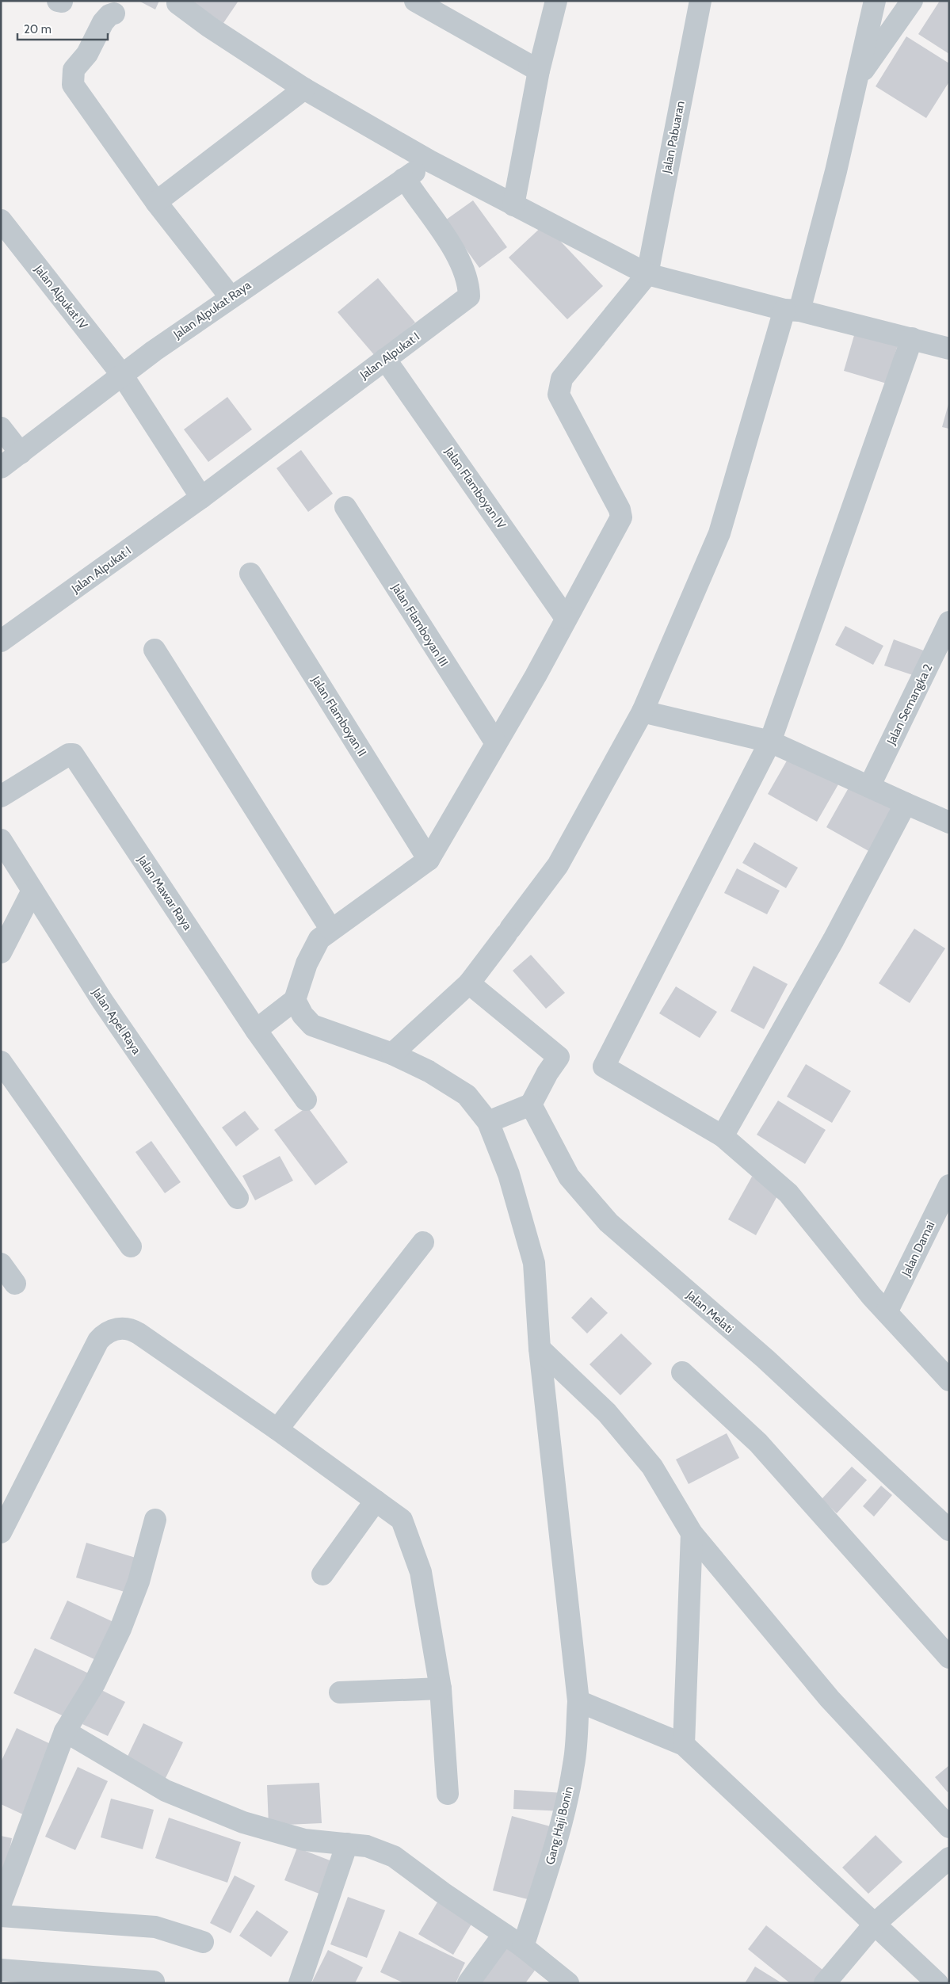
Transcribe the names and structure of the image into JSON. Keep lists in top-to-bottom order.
{
  "streets": {
    "street": [
      "Jalan Pabuaran",
      "Jalan Alpukat IV",
      "Jalan Alpukat Raya",
      "Jalan Alpukat I",
      "Jalan Flamboyan IV",
      "Jalan Flamboyan III",
      "Jalan Semangka 2",
      "Jalan Flamboyan II",
      "Jalan Mawar Raya",
      "Jalan Apel Raya",
      "Jalan Damai",
      "Jalan Melati",
      "Gang Haji Bonin"
    ]
  },
  "crossings": [
    ["Jalan Alpukat IV", "Jalan Alpukat Raya"],
    ["Jalan Alpukat Raya", "Jalan Alpukat I"],
    ["Jalan Alpukat I", "Jalan Flamboyan IV"]
  ],
  "scale_bar": "20 m"
}
